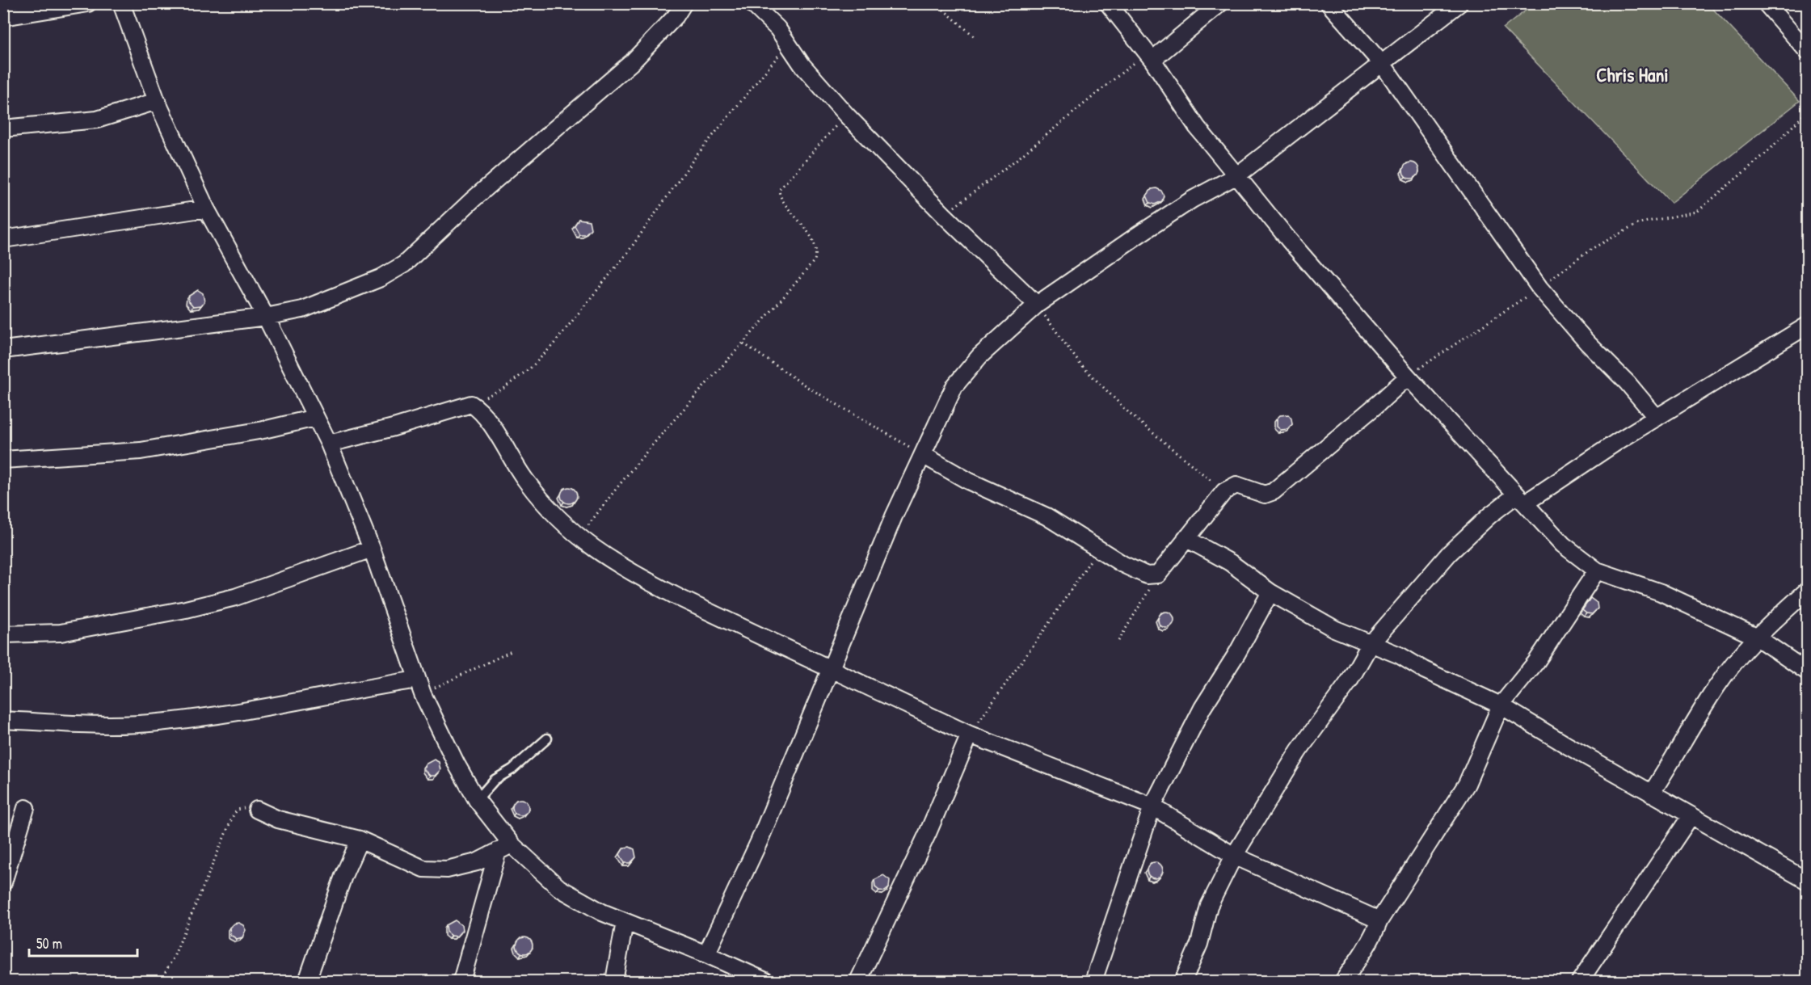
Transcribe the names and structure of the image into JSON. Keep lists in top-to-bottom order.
{
  "districts": ["Chris Hani"],
  "scale_bar": "50 m"
}
